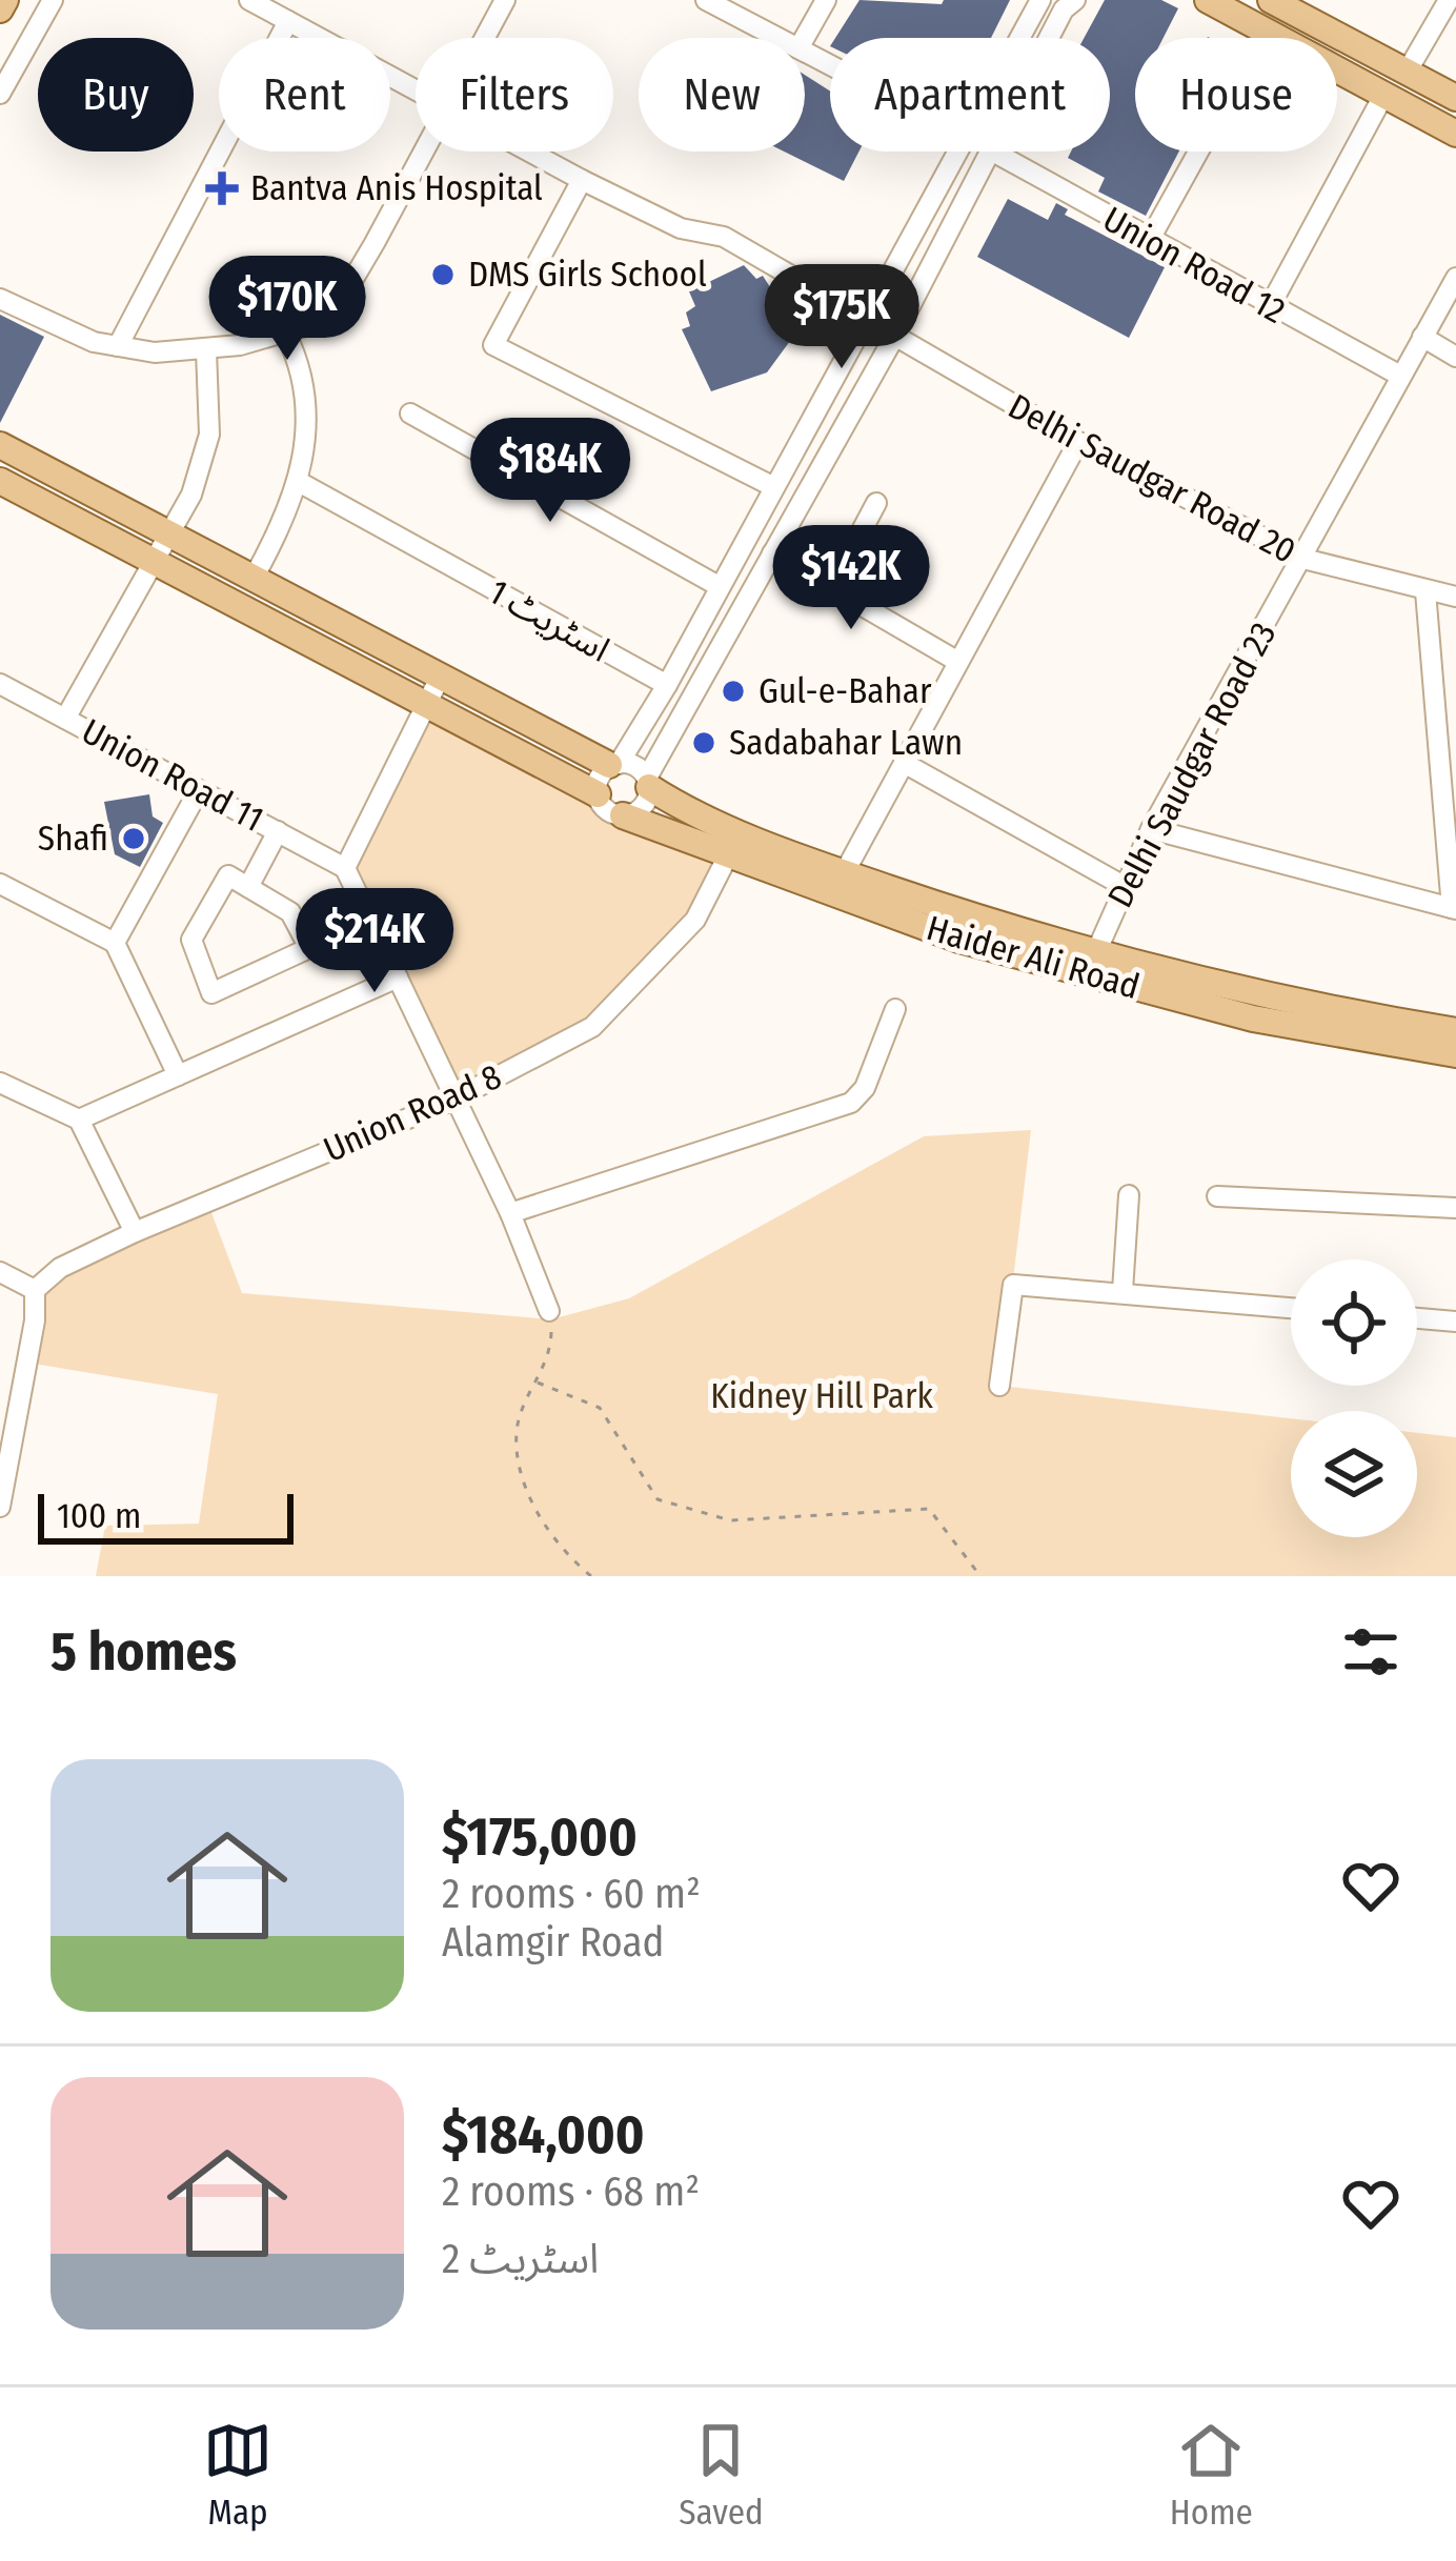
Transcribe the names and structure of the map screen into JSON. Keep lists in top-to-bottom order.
{
  "streets": {
    "main road": ["Haider Ali Road"],
    "street": [
      "Union Road 12",
      "Delhi Saudgar Road 20",
      "اسٹریٹ 1",
      "Delhi Saudgar Road 23",
      "Union Road 11",
      "Union Road 8"
    ]
  },
  "crossings": [
    ["Union Road 12", "Delhi Saudgar Road 23"],
    ["Delhi Saudgar Road 20", "Delhi Saudgar Road 23"],
    ["Delhi Saudgar Road 23", "Haider Ali Road"],
    ["Haider Ali Road", "Union Road 8"]
  ],
  "parks": ["Kidney Hill Park"],
  "places": {
    "health": ["Bantva Anis Hospital"],
    "other": [
      "DMS Girls School",
      "Gul-e-Bahar",
      "Sadabahar Lawn",
      "Shafi"
    ]
  },
  "scale_bar": "100 m",
  "page": {
    "chip": [
      "Buy",
      "Rent",
      "Filters",
      "New",
      "Apartment",
      "House"
    ],
    "price": [
      "$170K",
      "$175K",
      "$184K",
      "$142K",
      "$214K"
    ],
    "scale": "100 m",
    "heading": "5 homes",
    "list": [
      {
        "name": "$175,000",
        "note": "2 rooms · 60 m² · Alamgir Road"
      },
      {
        "name": "$184,000",
        "note": "2 rooms · 68 m² · اسٹریٹ 2"
      }
    ],
    "tabs": ["Map", "Saved", "Home"]
  }
}
